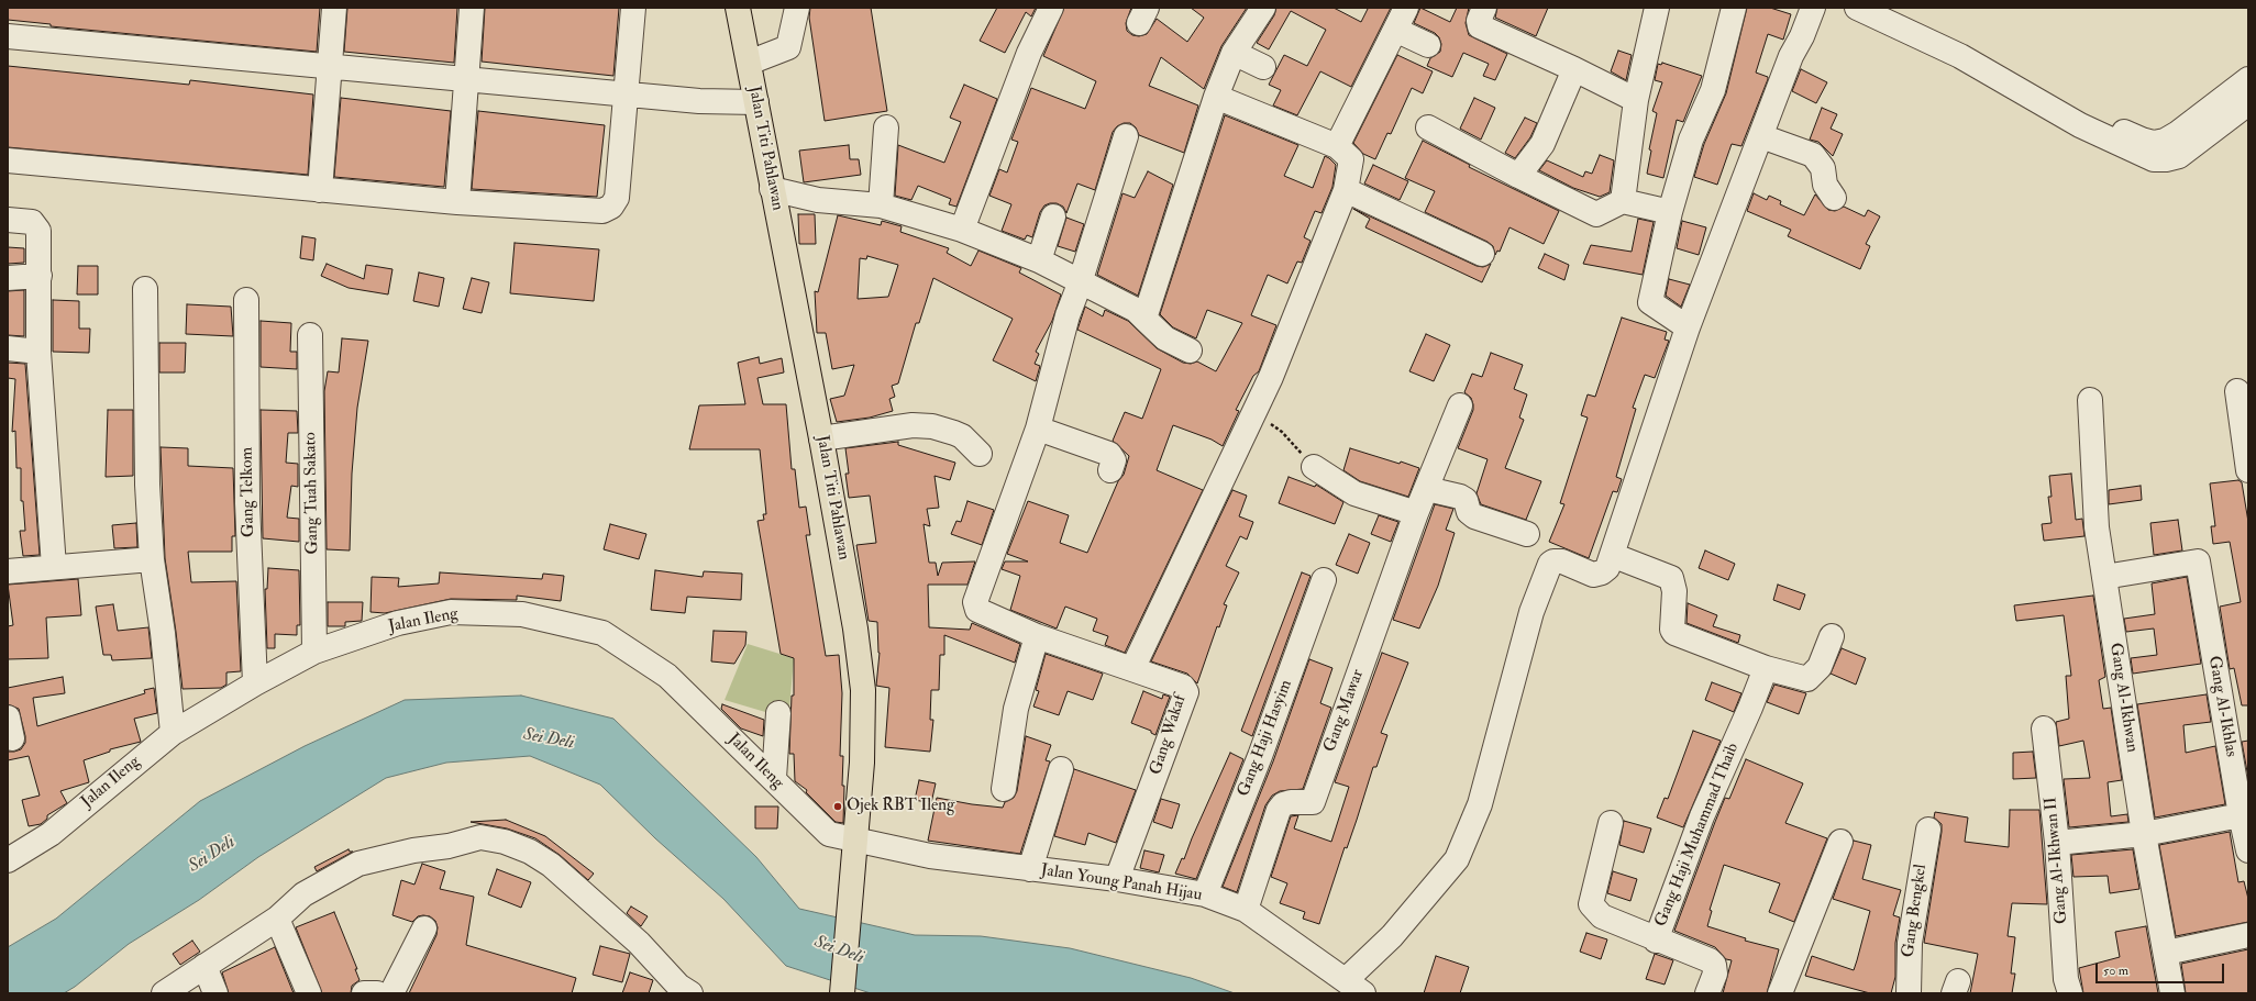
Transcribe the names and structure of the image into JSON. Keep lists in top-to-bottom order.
{
  "streets": {
    "main road": ["Jalan Titi Pahlawan"],
    "street": [
      "Gang Telkom",
      "Gang Tuah Sakato",
      "Jalan Ileng",
      "Gang Al-Ikhwan",
      "Gang Al-Ikhlas",
      "Gang Mawar",
      "Gang Wakaf",
      "Gang Haji Hasyim",
      "Gang Haji Muhammad Thaib",
      "Gang Al-Ikhwan II",
      "Jalan Young Panah Hijau",
      "Gang Bengkel"
    ]
  },
  "crossings": [
    ["Jalan Titi Pahlawan", "Jalan Ileng"],
    ["Jalan Titi Pahlawan", "Jalan Young Panah Hijau"],
    ["Gang Telkom", "Jalan Ileng"],
    ["Gang Tuah Sakato", "Jalan Ileng"],
    ["Jalan Ileng", "Jalan Young Panah Hijau"],
    ["Gang Al-Ikhwan", "Gang Al-Ikhlas"],
    ["Gang Mawar", "Jalan Young Panah Hijau"],
    ["Gang Wakaf", "Jalan Young Panah Hijau"],
    ["Gang Haji Hasyim", "Jalan Young Panah Hijau"]
  ],
  "water": ["Sei Deli"],
  "places": ["Ojek RBT Ileng"],
  "scale_bar": "50 m"
}
